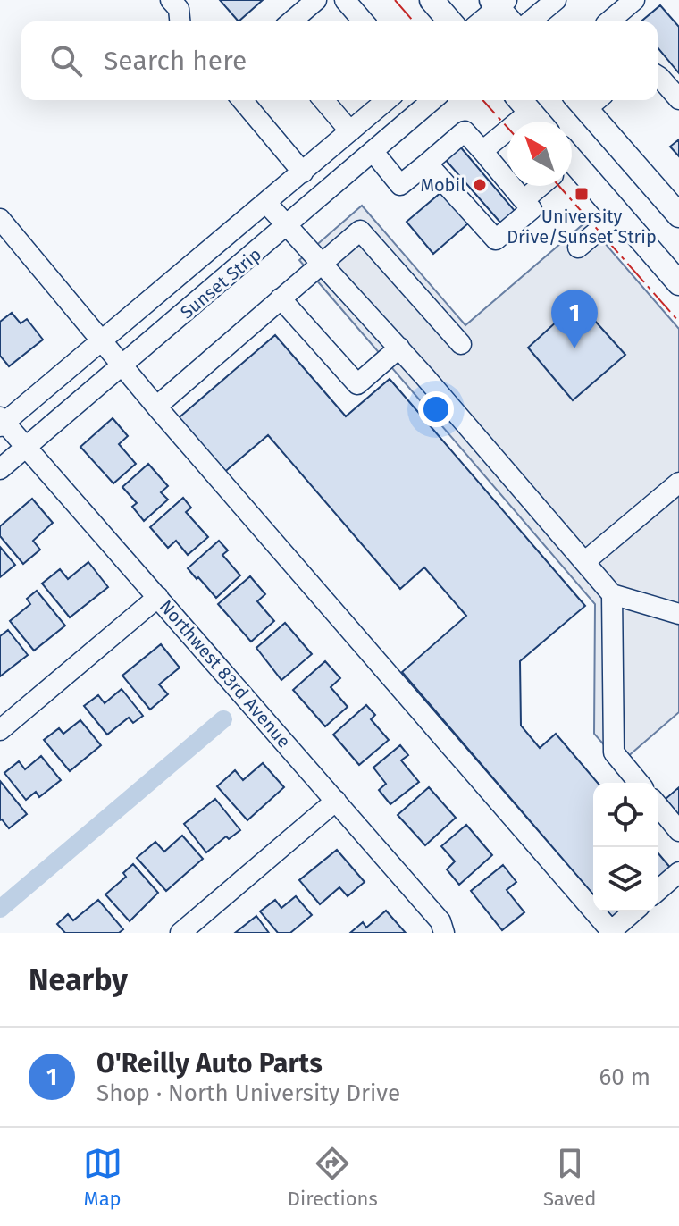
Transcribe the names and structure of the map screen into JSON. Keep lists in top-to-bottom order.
{
  "streets": {
    "street": ["Sunset Strip", "Northwest 83rd Avenue"]
  },
  "crossings": [
    ["Sunset Strip", "Northwest 83rd Avenue"]
  ],
  "places": {
    "other": ["Mobil"],
    "transit": ["University Drive/Sunset Strip"]
  },
  "north": "top left",
  "page": {
    "search": "Search here",
    "pins": "1",
    "heading": "Nearby",
    "list": [
      {
        "mark": "1",
        "name": "O'Reilly Auto Parts",
        "note": "Shop · North University Drive",
        "value": "60 m"
      }
    ],
    "nav": ["Map", "Directions", "Saved"]
  }
}
